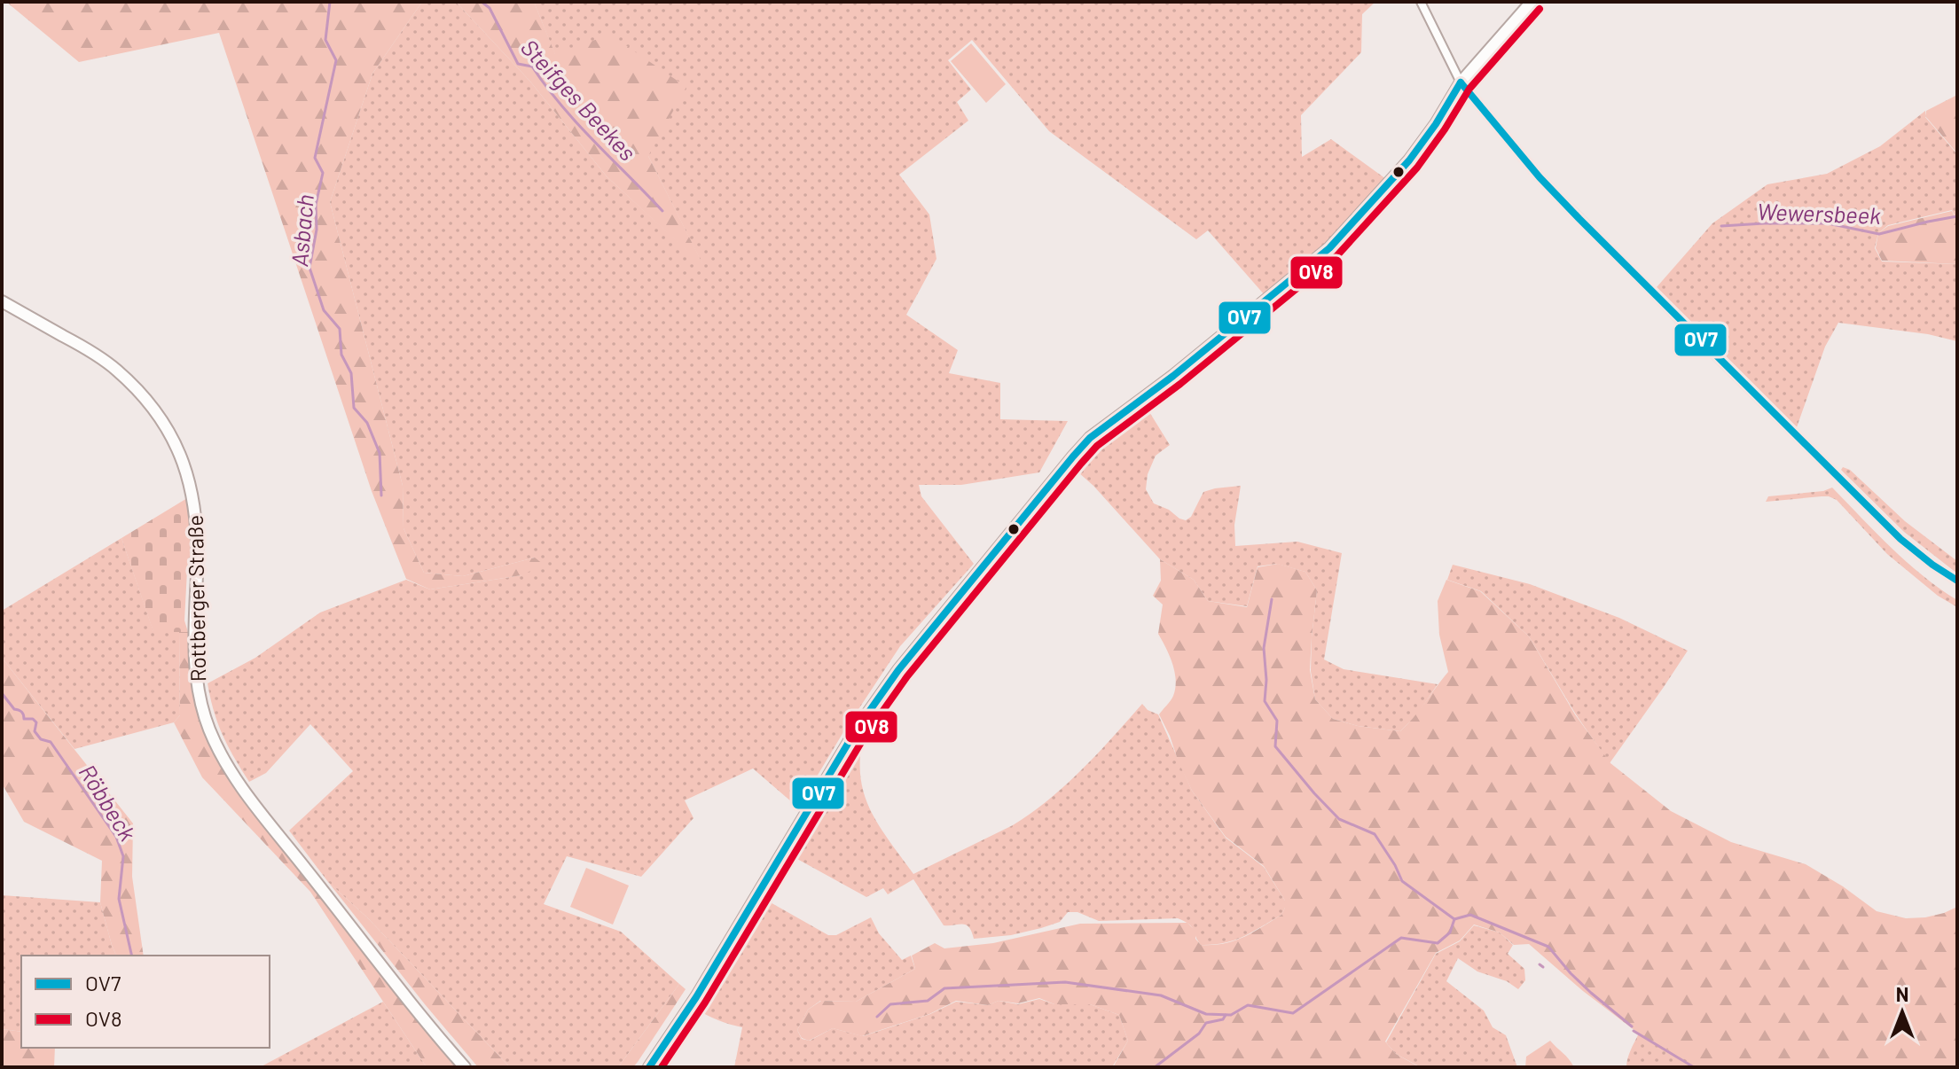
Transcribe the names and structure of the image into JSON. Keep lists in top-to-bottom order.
{
  "streets": {
    "street": ["Rottberger Straße"]
  },
  "water": [
    "Steifges Beekes",
    "Wewersbeek",
    "Asbach",
    "Röbbeck"
  ],
  "lines": ["transit line OV8", "transit line OV7"],
  "legend": ["OV7", "OV8"],
  "north": "top"
}
